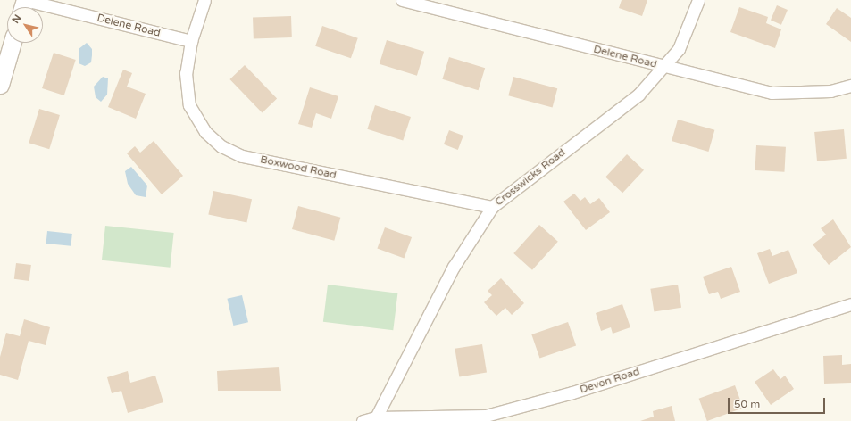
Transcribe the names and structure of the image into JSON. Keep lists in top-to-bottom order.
{
  "streets": {
    "street": [
      "Delene Road",
      "Boxwood Road",
      "Crosswicks Road",
      "Devon Road"
    ]
  },
  "crossings": [
    ["Delene Road", "Boxwood Road"],
    ["Delene Road", "Crosswicks Road"],
    ["Boxwood Road", "Crosswicks Road"],
    ["Crosswicks Road", "Devon Road"]
  ],
  "scale_bar": "50 m",
  "north": "top left"
}
